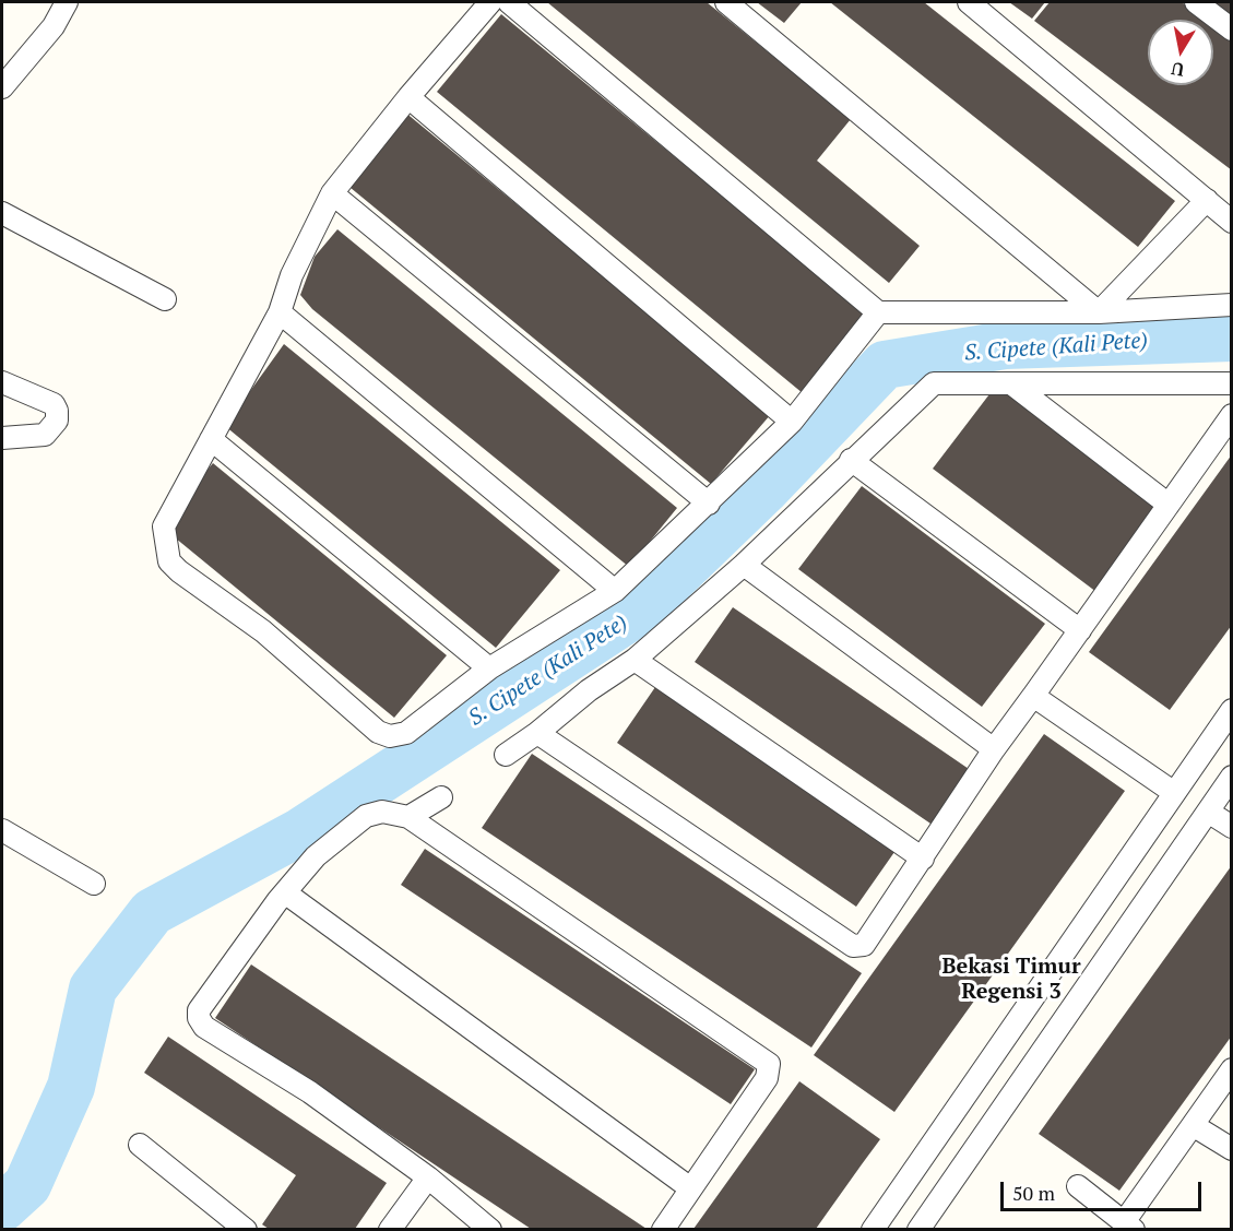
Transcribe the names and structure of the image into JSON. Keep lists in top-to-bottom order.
{
  "districts": ["Bekasi Timur Regensi 3"],
  "water": ["S. Cipete (Kali Pete)"],
  "scale_bar": "50 m",
  "north": "bottom"
}
